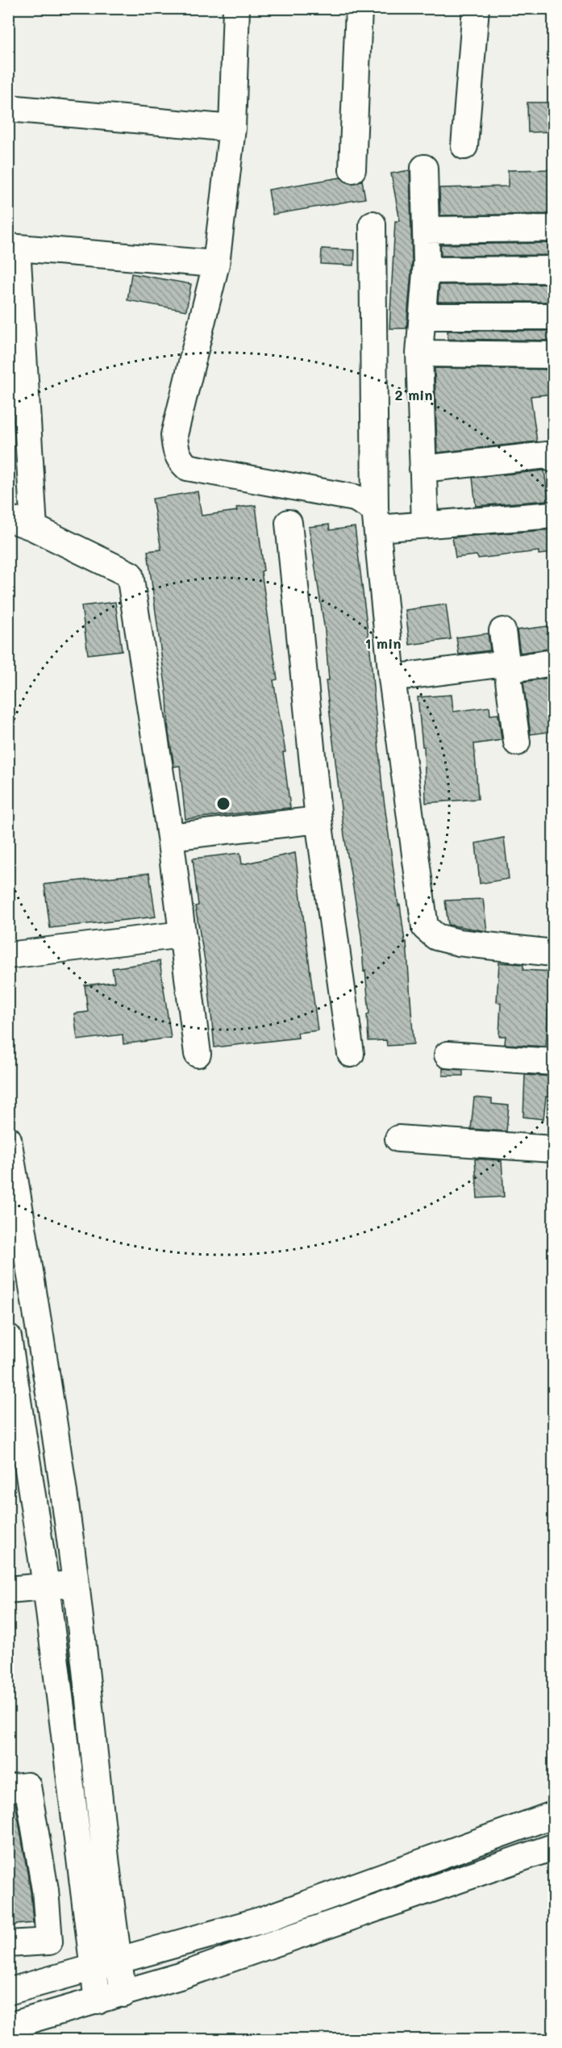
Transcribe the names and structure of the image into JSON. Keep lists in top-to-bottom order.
{
  "rings": ["2 min", "1 min"]
}
